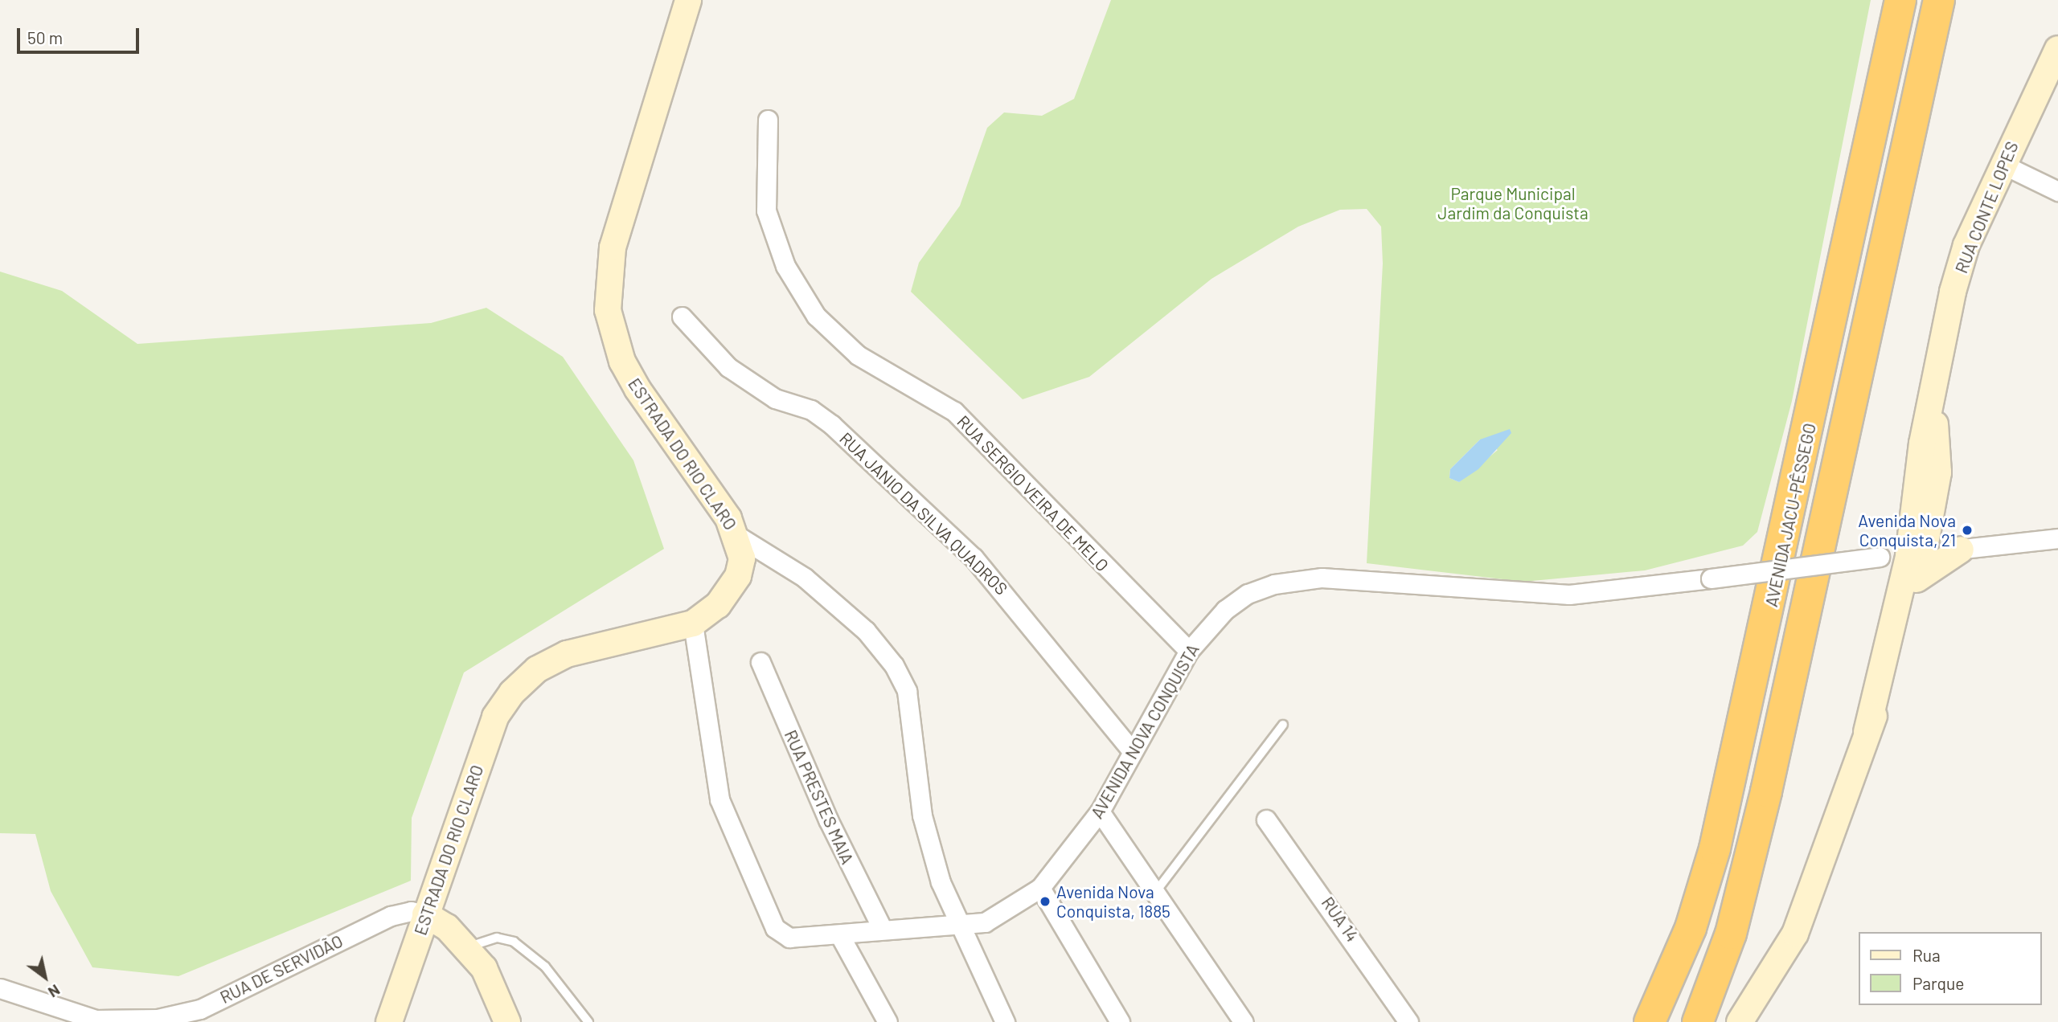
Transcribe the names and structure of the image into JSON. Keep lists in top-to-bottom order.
{
  "streets": {
    "highway": ["AVENIDA JACU-PÊSSEGO"],
    "main road": ["RUA CONTE LOPES", "ESTRADA DO RIO CLARO"],
    "street": [
      "RUA SERGIO VEIRA DE MELO",
      "RUA JANIO DA SILVA QUADROS",
      "AVENIDA NOVA CONQUISTA",
      "RUA PRESTES MAIA",
      "RUA 14",
      "RUA DE SERVIDÃO"
    ]
  },
  "crossings": [
    ["ESTRADA DO RIO CLARO", "AVENIDA NOVA CONQUISTA"],
    ["ESTRADA DO RIO CLARO", "RUA DE SERVIDÃO"],
    ["RUA SERGIO VEIRA DE MELO", "AVENIDA NOVA CONQUISTA"],
    ["RUA JANIO DA SILVA QUADROS", "AVENIDA NOVA CONQUISTA"],
    ["AVENIDA NOVA CONQUISTA", "RUA PRESTES MAIA"]
  ],
  "parks": ["Parque Municipal Jardim da Conquista"],
  "places": ["Avenida Nova Conquista, 21", "Avenida Nova Conquista, 1885"],
  "legend": ["Rua", "Parque"],
  "scale_bar": "50 m",
  "north": "bottom right"
}
